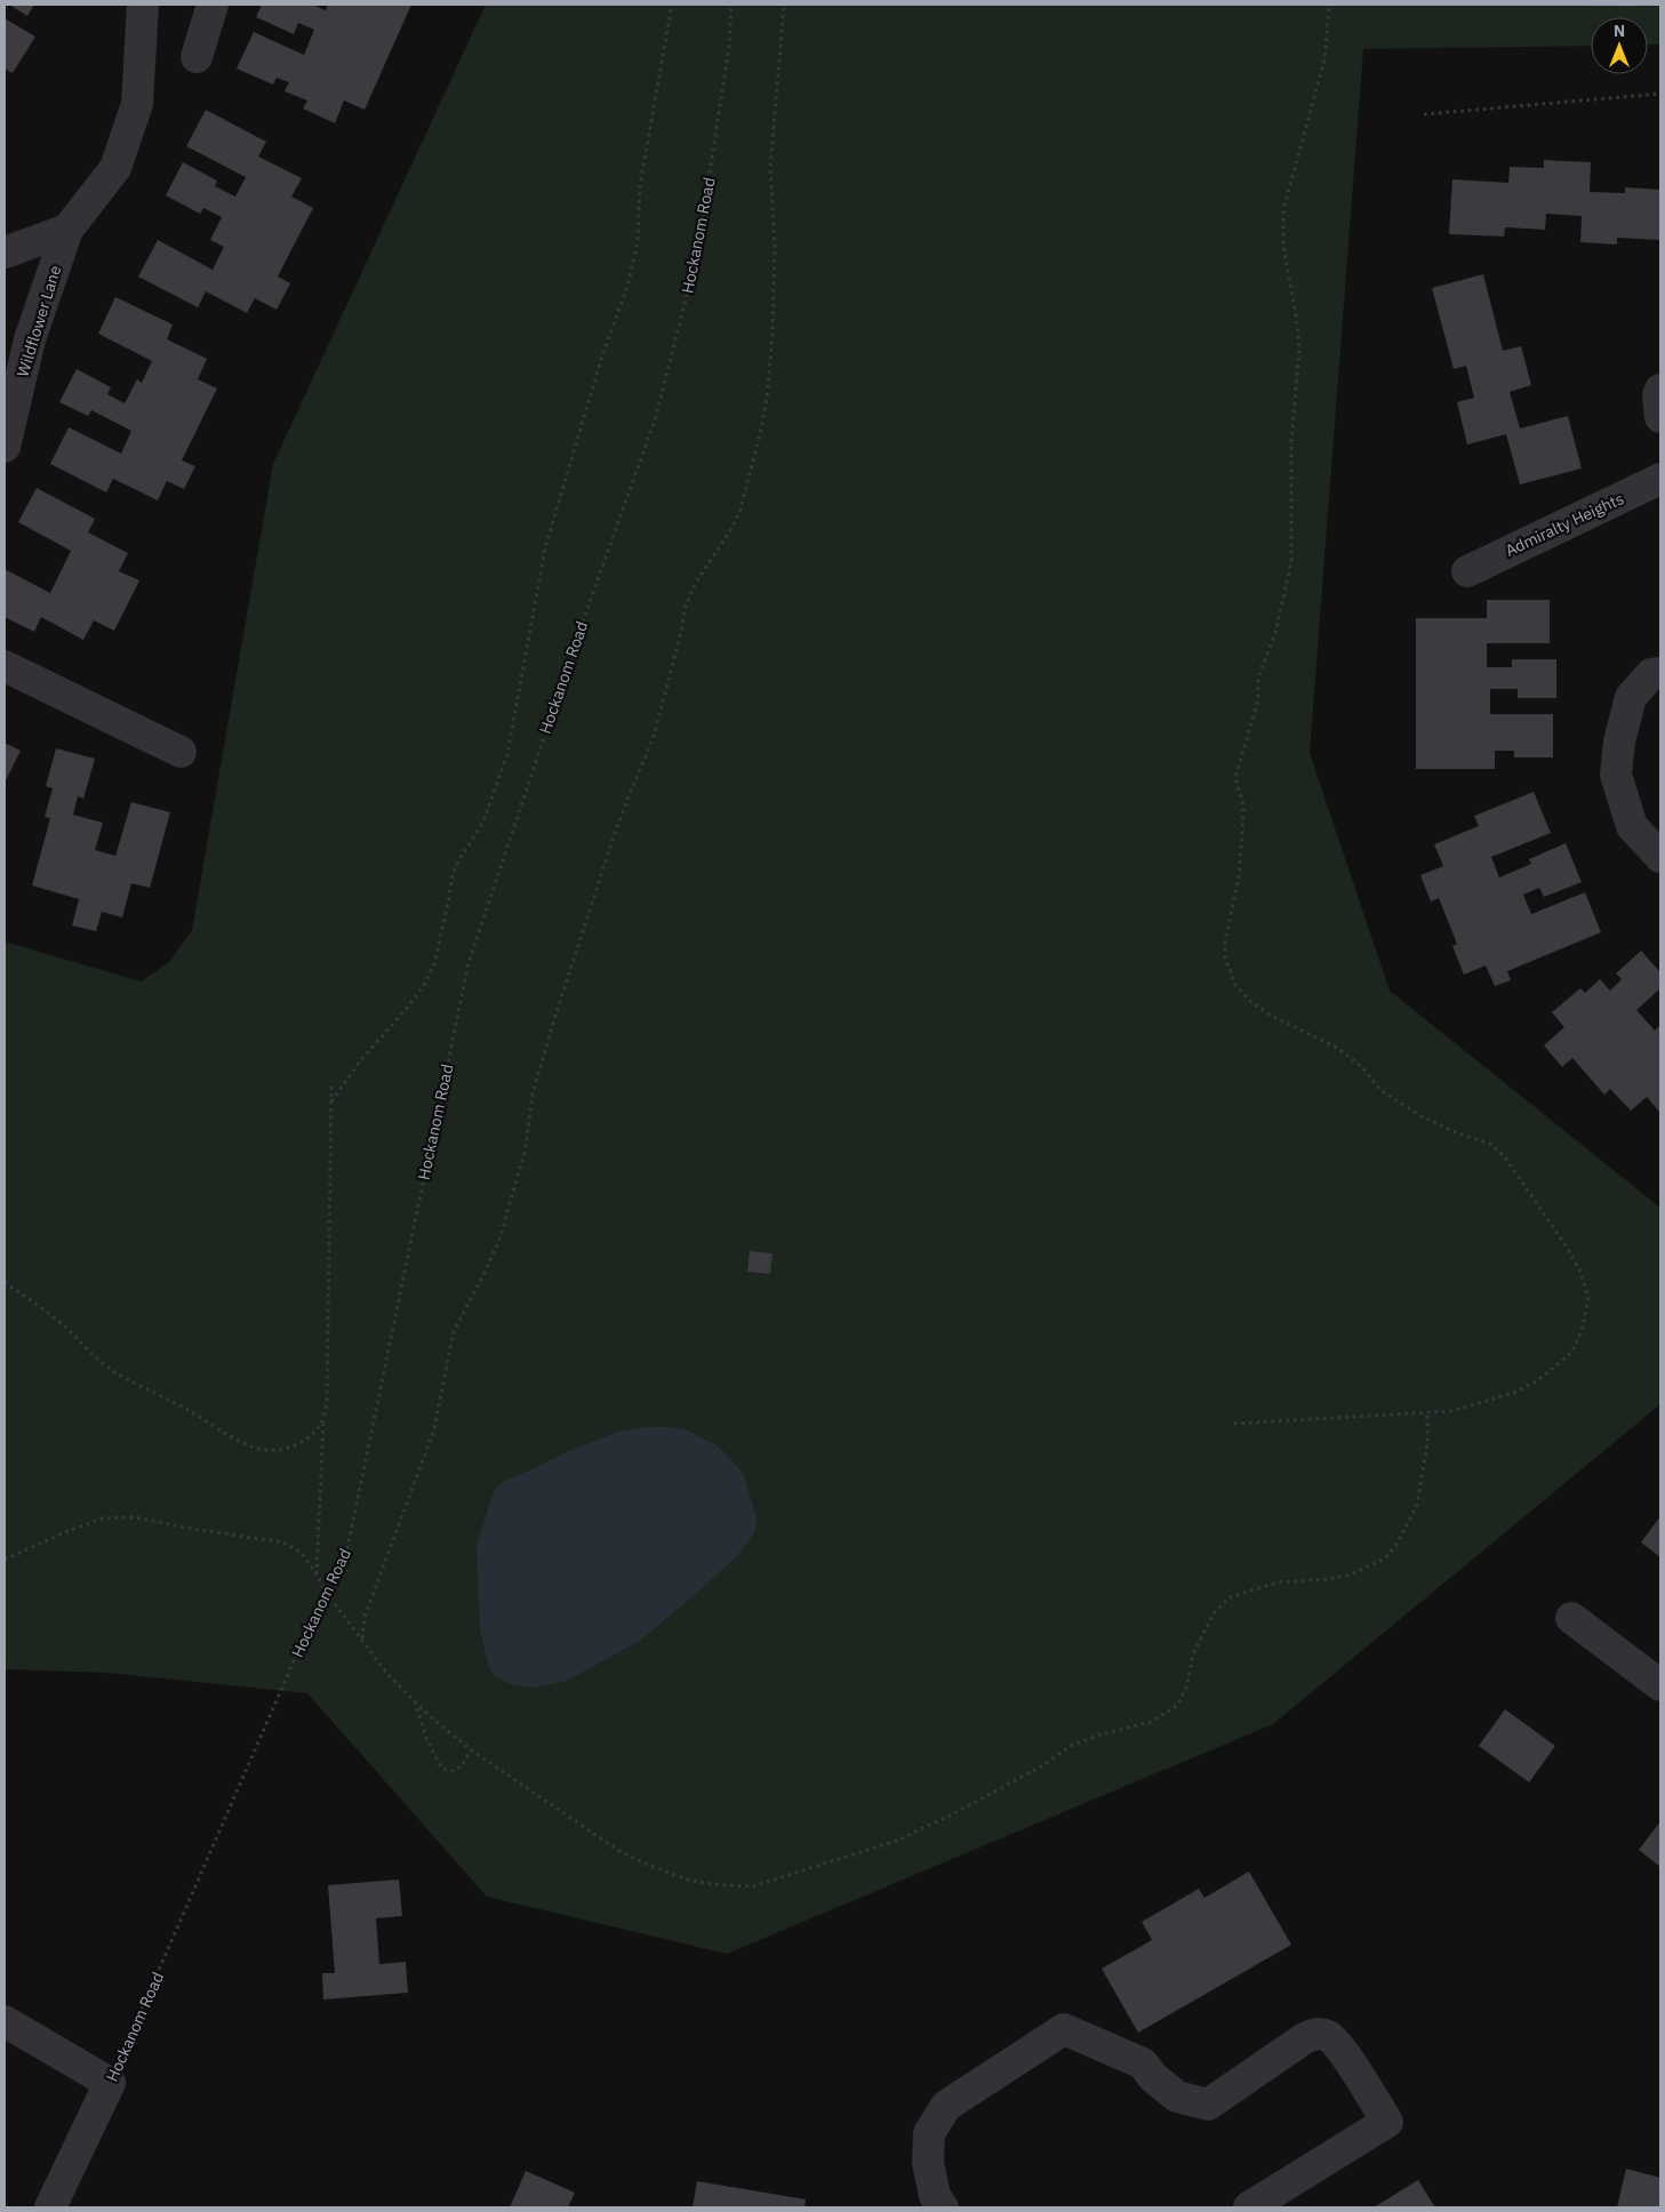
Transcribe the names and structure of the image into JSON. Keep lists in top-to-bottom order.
{
  "streets": {
    "street": ["Hockanom Road", "Wildflower Lane", "Admiralty Heights"]
  },
  "north": "top"
}
